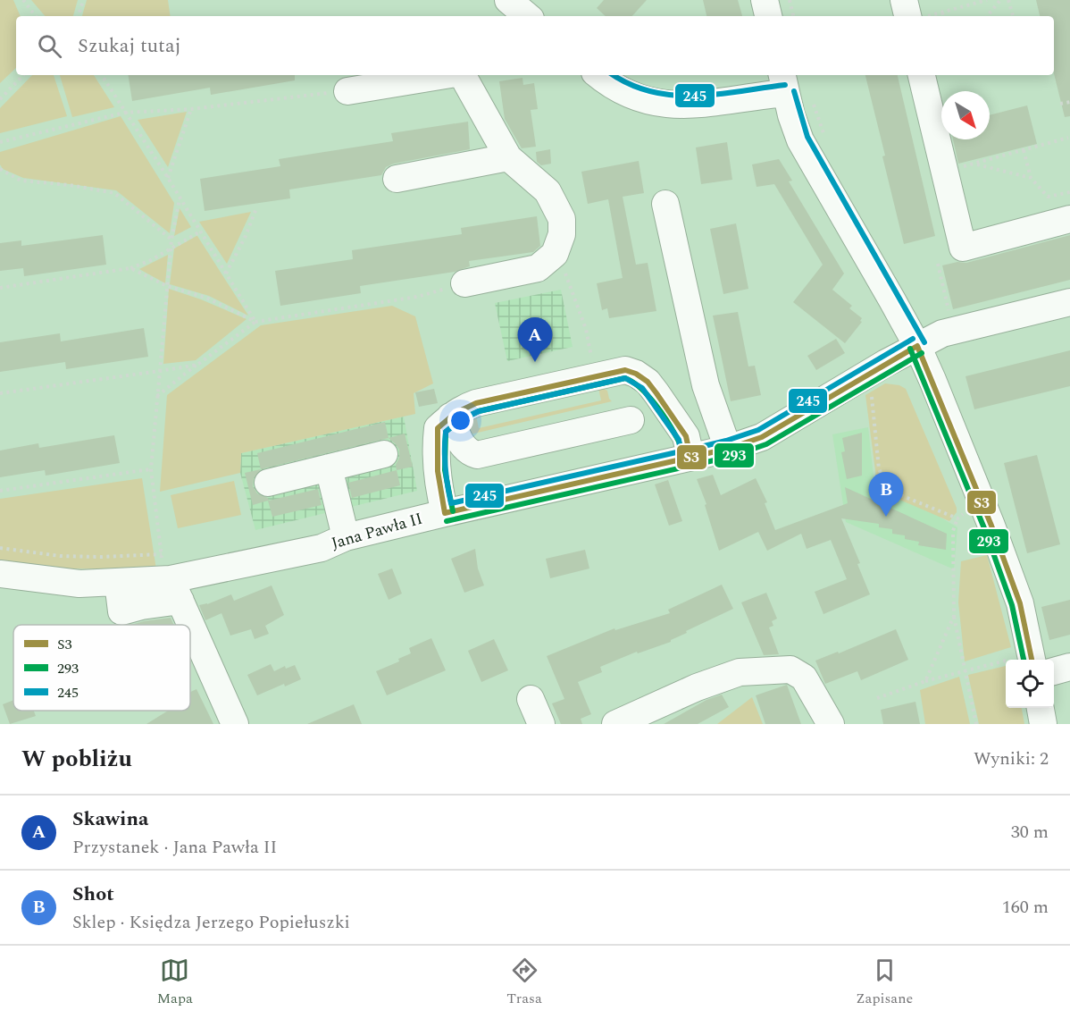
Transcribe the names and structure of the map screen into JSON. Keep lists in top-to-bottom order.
{
  "streets": {
    "street": ["Jana Pawła II"]
  },
  "lines": ["transit line 245", "transit line S3", "transit line 293"],
  "legend": ["S3", "293", "245"],
  "north": "bottom right",
  "page": {
    "search": "Szukaj tutaj",
    "pins": ["A", "B"],
    "heading": ["W pobliżu", "Wyniki: 2"],
    "list": [
      {
        "mark": "A",
        "name": "Skawina",
        "note": "Przystanek · Jana Pawła II",
        "value": "30 m"
      },
      {
        "mark": "B",
        "name": "Shot",
        "note": "Sklep · Księdza Jerzego Popiełuszki",
        "value": "160 m"
      }
    ],
    "nav": ["Mapa", "Trasa", "Zapisane"]
  }
}
